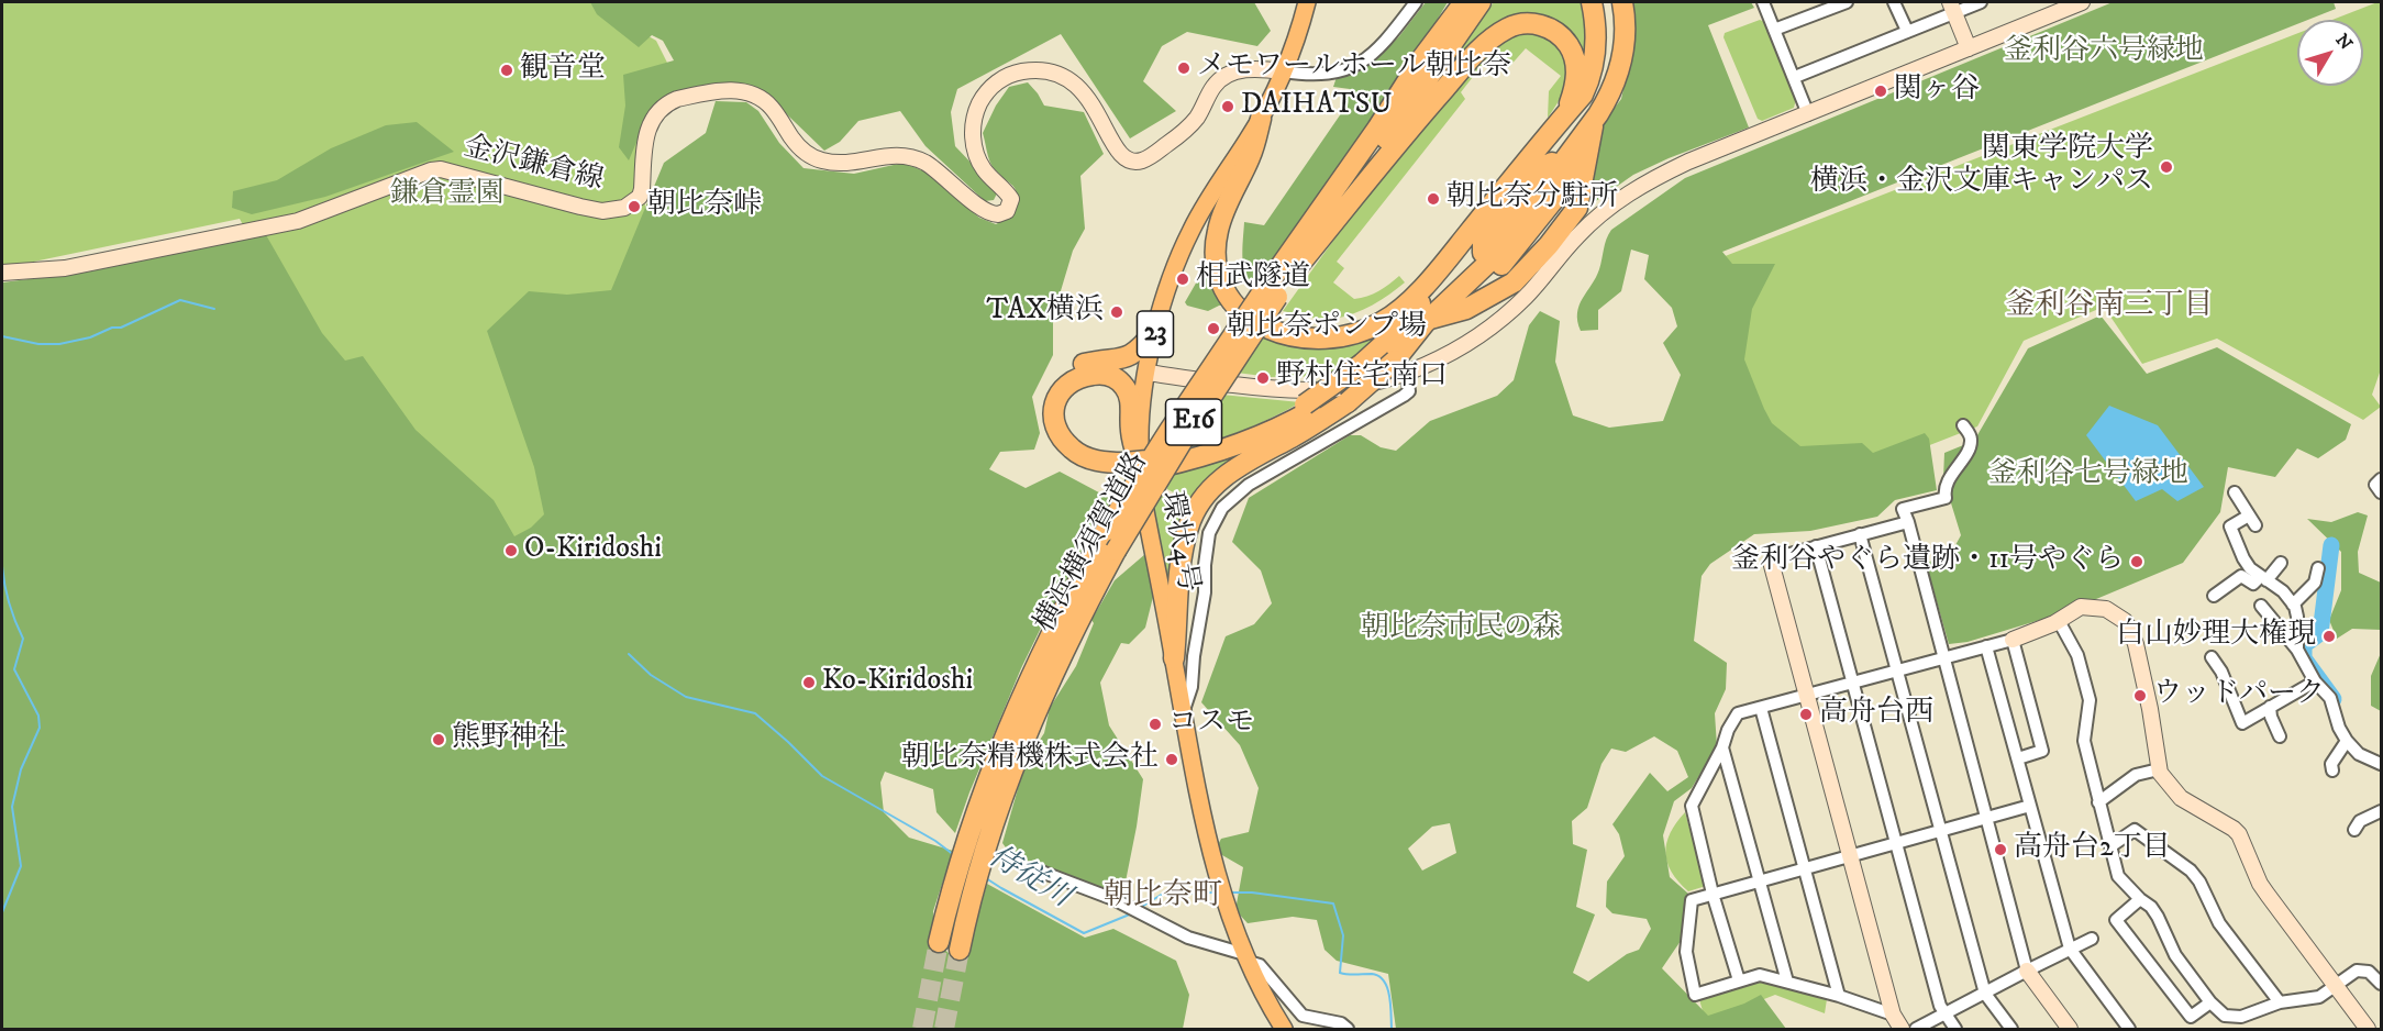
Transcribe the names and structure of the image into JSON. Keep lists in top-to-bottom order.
{
  "streets": {
    "highway": ["E16", "横浜横須賀道路"],
    "main road": ["23", "環状4号"],
    "street": ["金沢鎌倉線"]
  },
  "crossings": [
    ["金沢鎌倉線", "環状4号"]
  ],
  "districts": ["釜利谷南三丁目", "朝比奈町"],
  "water": ["侍従川"],
  "parks": [
    "釜利谷六号緑地",
    "鎌倉霊園",
    "釜利谷七号緑地",
    "朝比奈市民の森"
  ],
  "places": [
    "メモワールホール朝比奈",
    "観音堂",
    "関ヶ谷",
    "DAIHATSU",
    "関東学院大学 横浜・金沢文庫キャンパス",
    "朝比奈分駐所",
    "朝比奈峠",
    "相武隧道",
    "TAX横浜",
    "朝比奈ポンプ場",
    "野村住宅南口",
    "O-Kiridoshi",
    "釜利谷やぐら遺跡・11号やぐら",
    "白山妙理大権現",
    "Ko-Kiridoshi",
    "ウッドパーク",
    "高舟台西",
    "コスモ",
    "熊野神社",
    "朝比奈精機株式会社",
    "高舟台2丁目"
  ],
  "north": "top right"
}
